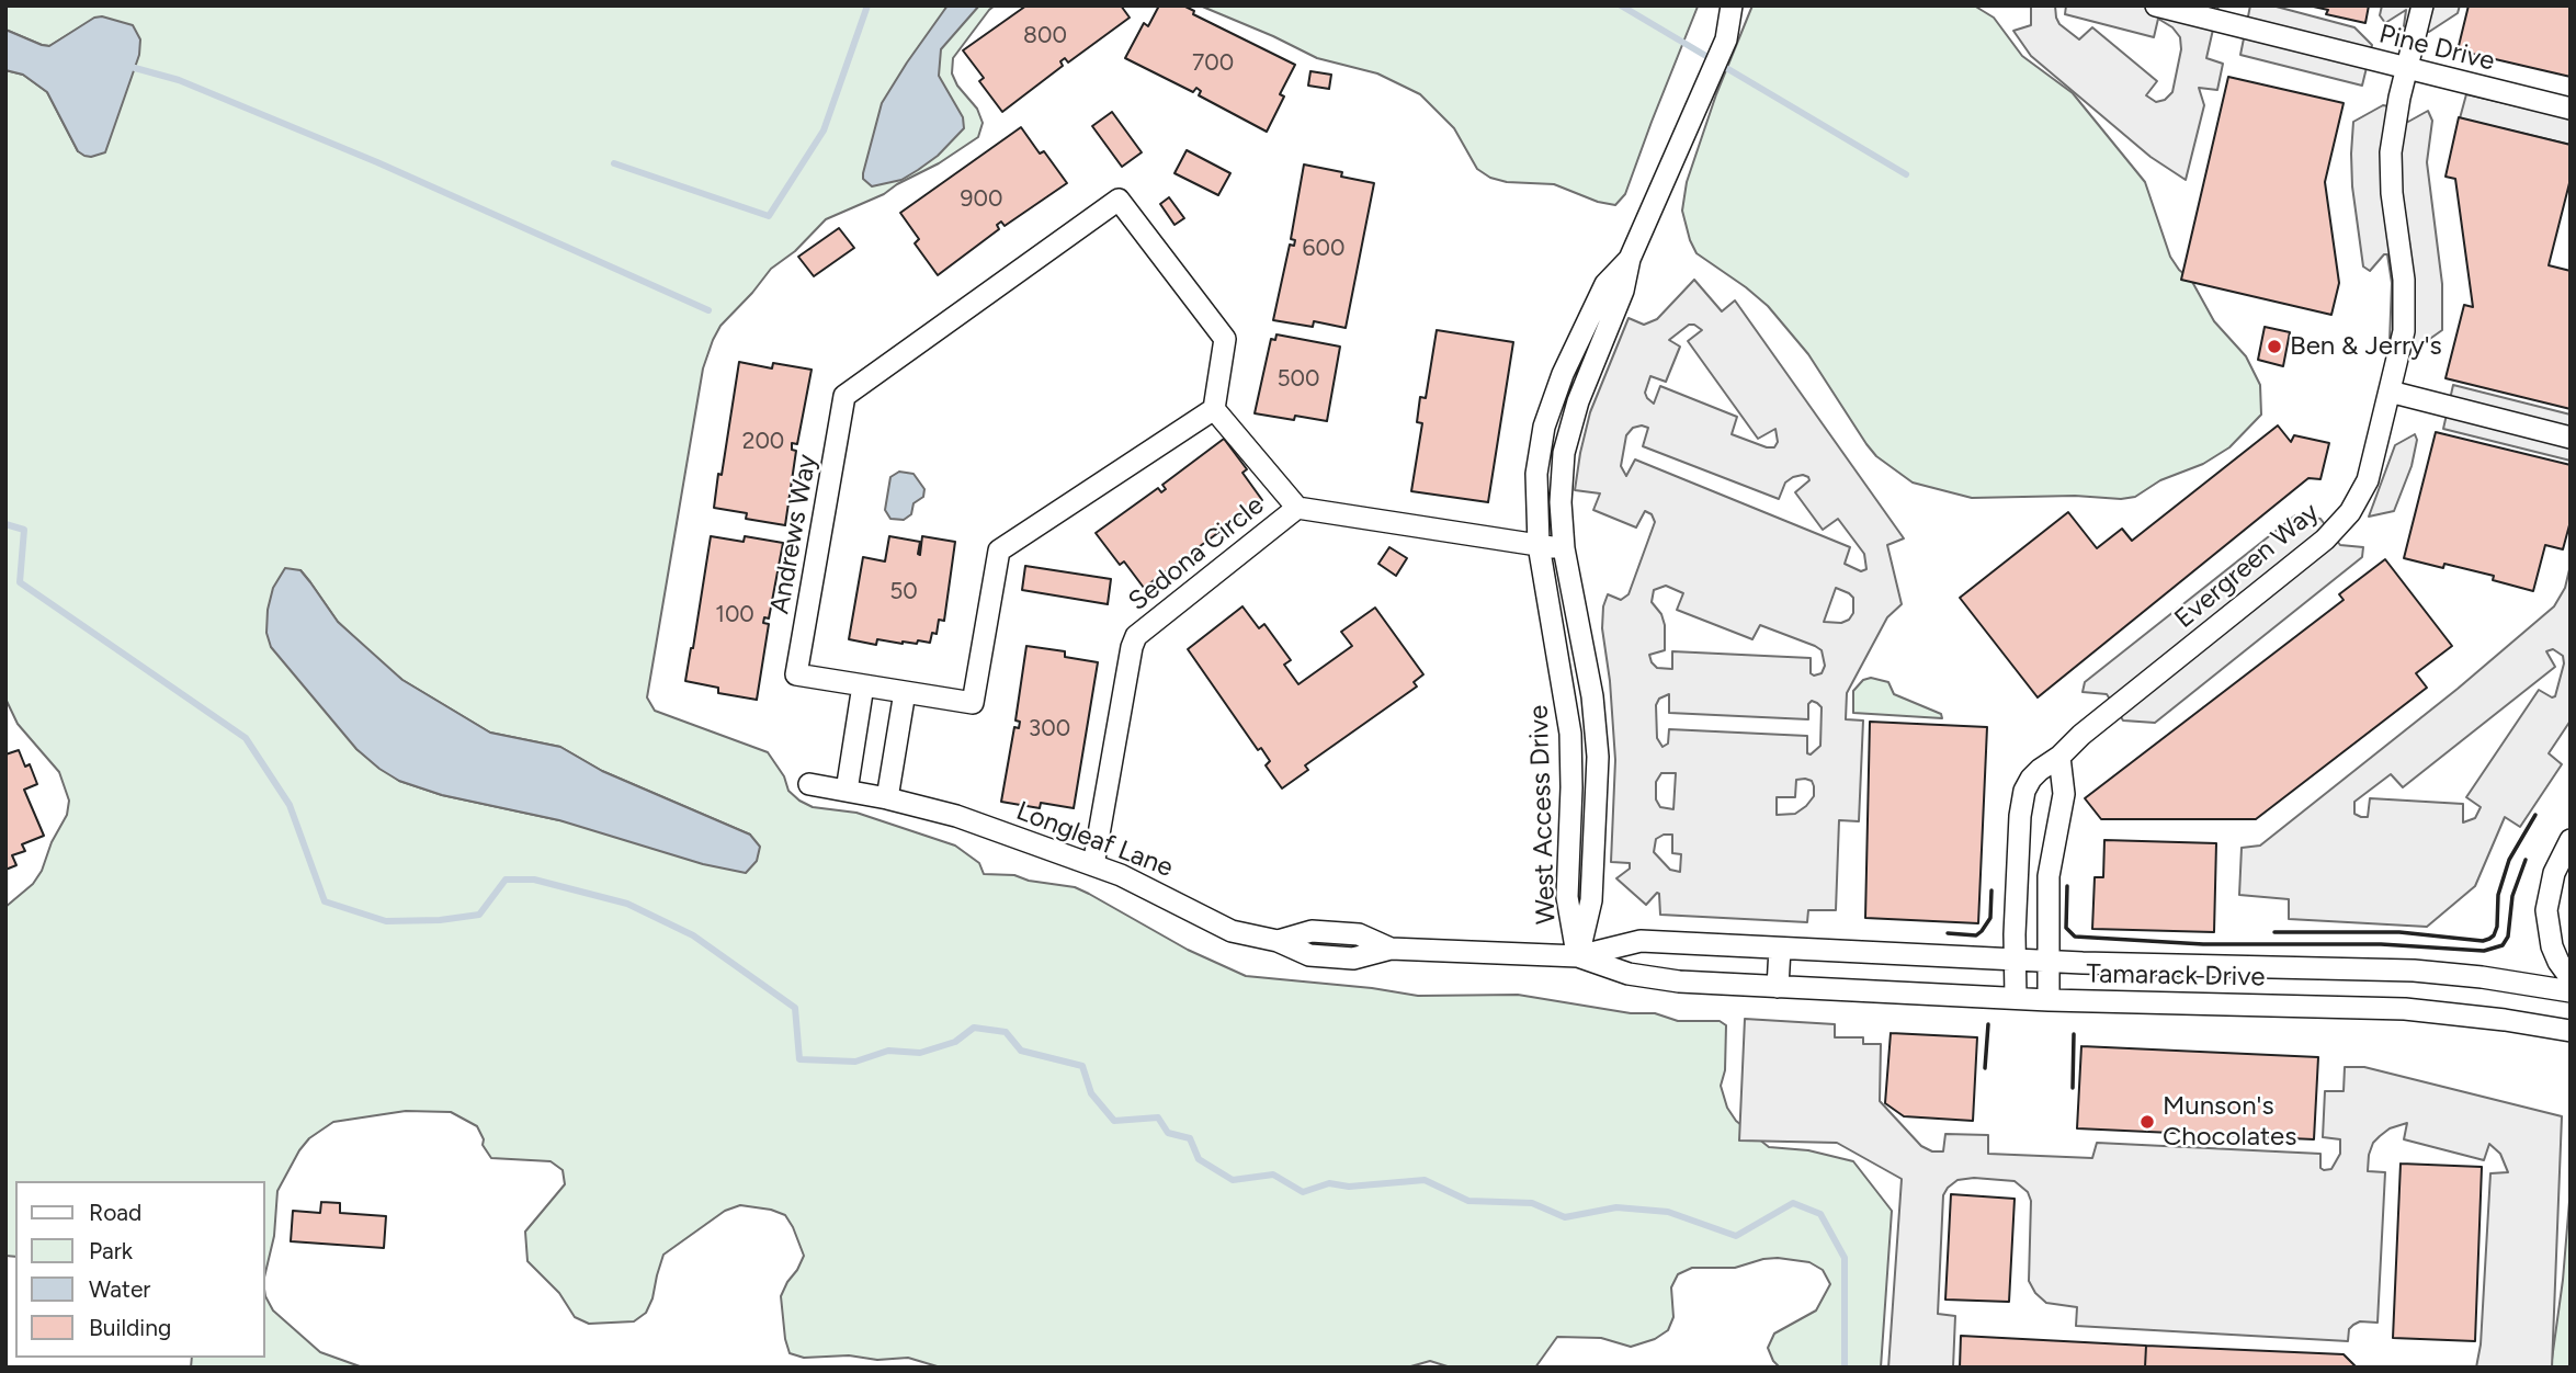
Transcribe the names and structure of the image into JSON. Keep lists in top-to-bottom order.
{
  "streets": {
    "street": [
      "Pine Drive",
      "Andrews Way",
      "Sedona Circle",
      "Evergreen Way",
      "West Access Drive",
      "Longleaf Lane",
      "Tamarack Drive"
    ]
  },
  "crossings": [
    ["Pine Drive", "Evergreen Way"],
    ["Sedona Circle", "West Access Drive"],
    ["Sedona Circle", "Longleaf Lane"],
    ["Evergreen Way", "Tamarack Drive"],
    ["West Access Drive", "Longleaf Lane"],
    ["West Access Drive", "Tamarack Drive"],
    ["Longleaf Lane", "Tamarack Drive"]
  ],
  "places": ["Ben & Jerry's", "Munson's Chocolates"],
  "house_numbers": [
    "800",
    "700",
    "900",
    "600",
    "500",
    "200",
    "50",
    "100",
    "300"
  ],
  "legend": [
    "Road",
    "Park",
    "Water",
    "Building"
  ]
}
